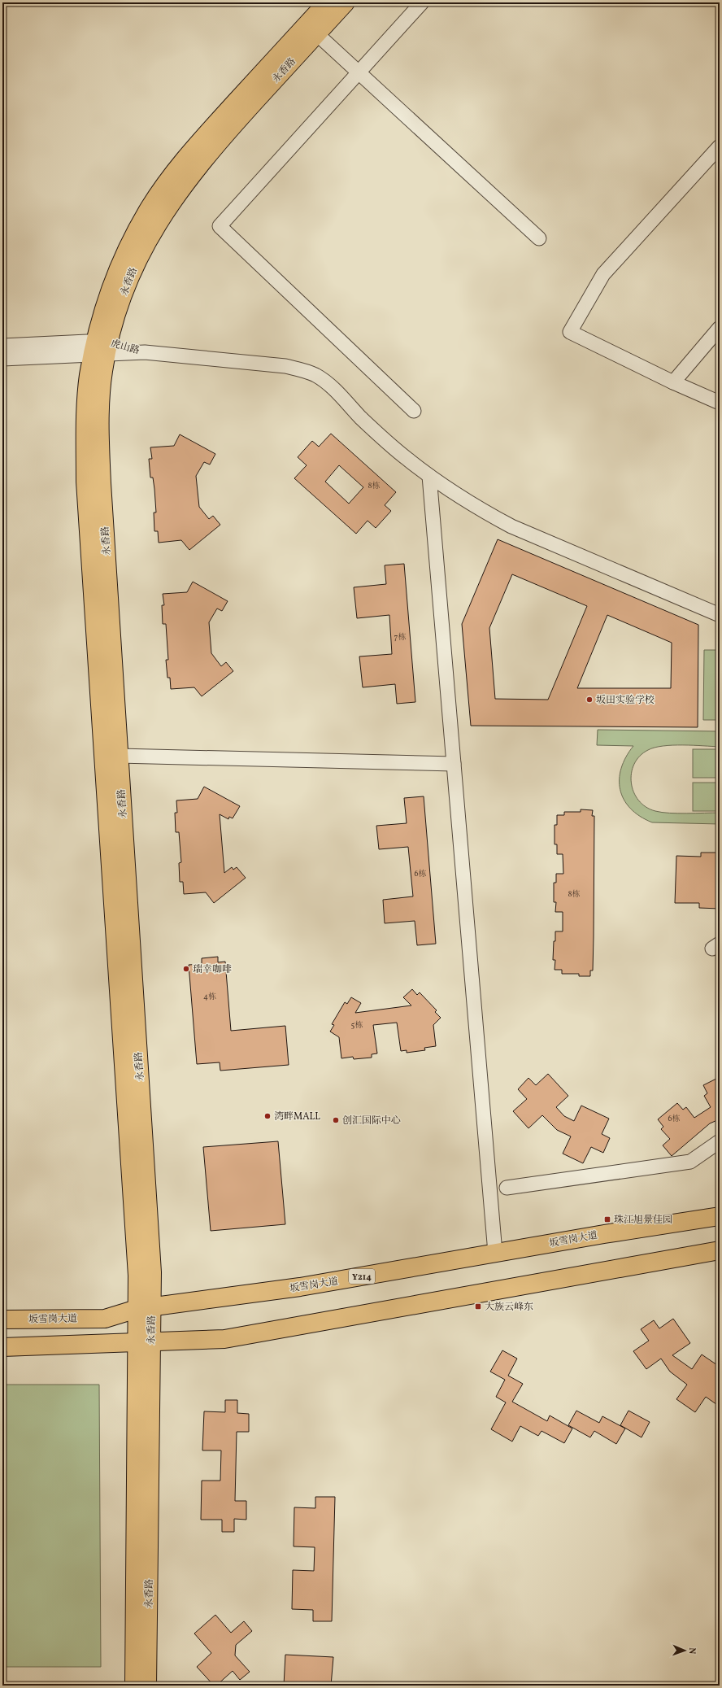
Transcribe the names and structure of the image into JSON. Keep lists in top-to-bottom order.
{
  "streets": {
    "main road": ["永香路", "坂雪岗大道", "Y214"],
    "street": ["虎山路"]
  },
  "crossings": [
    ["永香路", "虎山路"],
    ["永香路", "坂雪岗大道"]
  ],
  "places": {
    "other": [
      "坂田实验学校",
      "瑞幸咖啡",
      "湾畔MALL",
      "创汇国际中心"
    ],
    "transit": ["珠江旭景佳园", "大族云峰东"]
  },
  "house_numbers": [
    "8栋",
    "7栋",
    "6栋",
    "8栋",
    "4栋",
    "5栋",
    "6栋"
  ],
  "north": "right"
}
